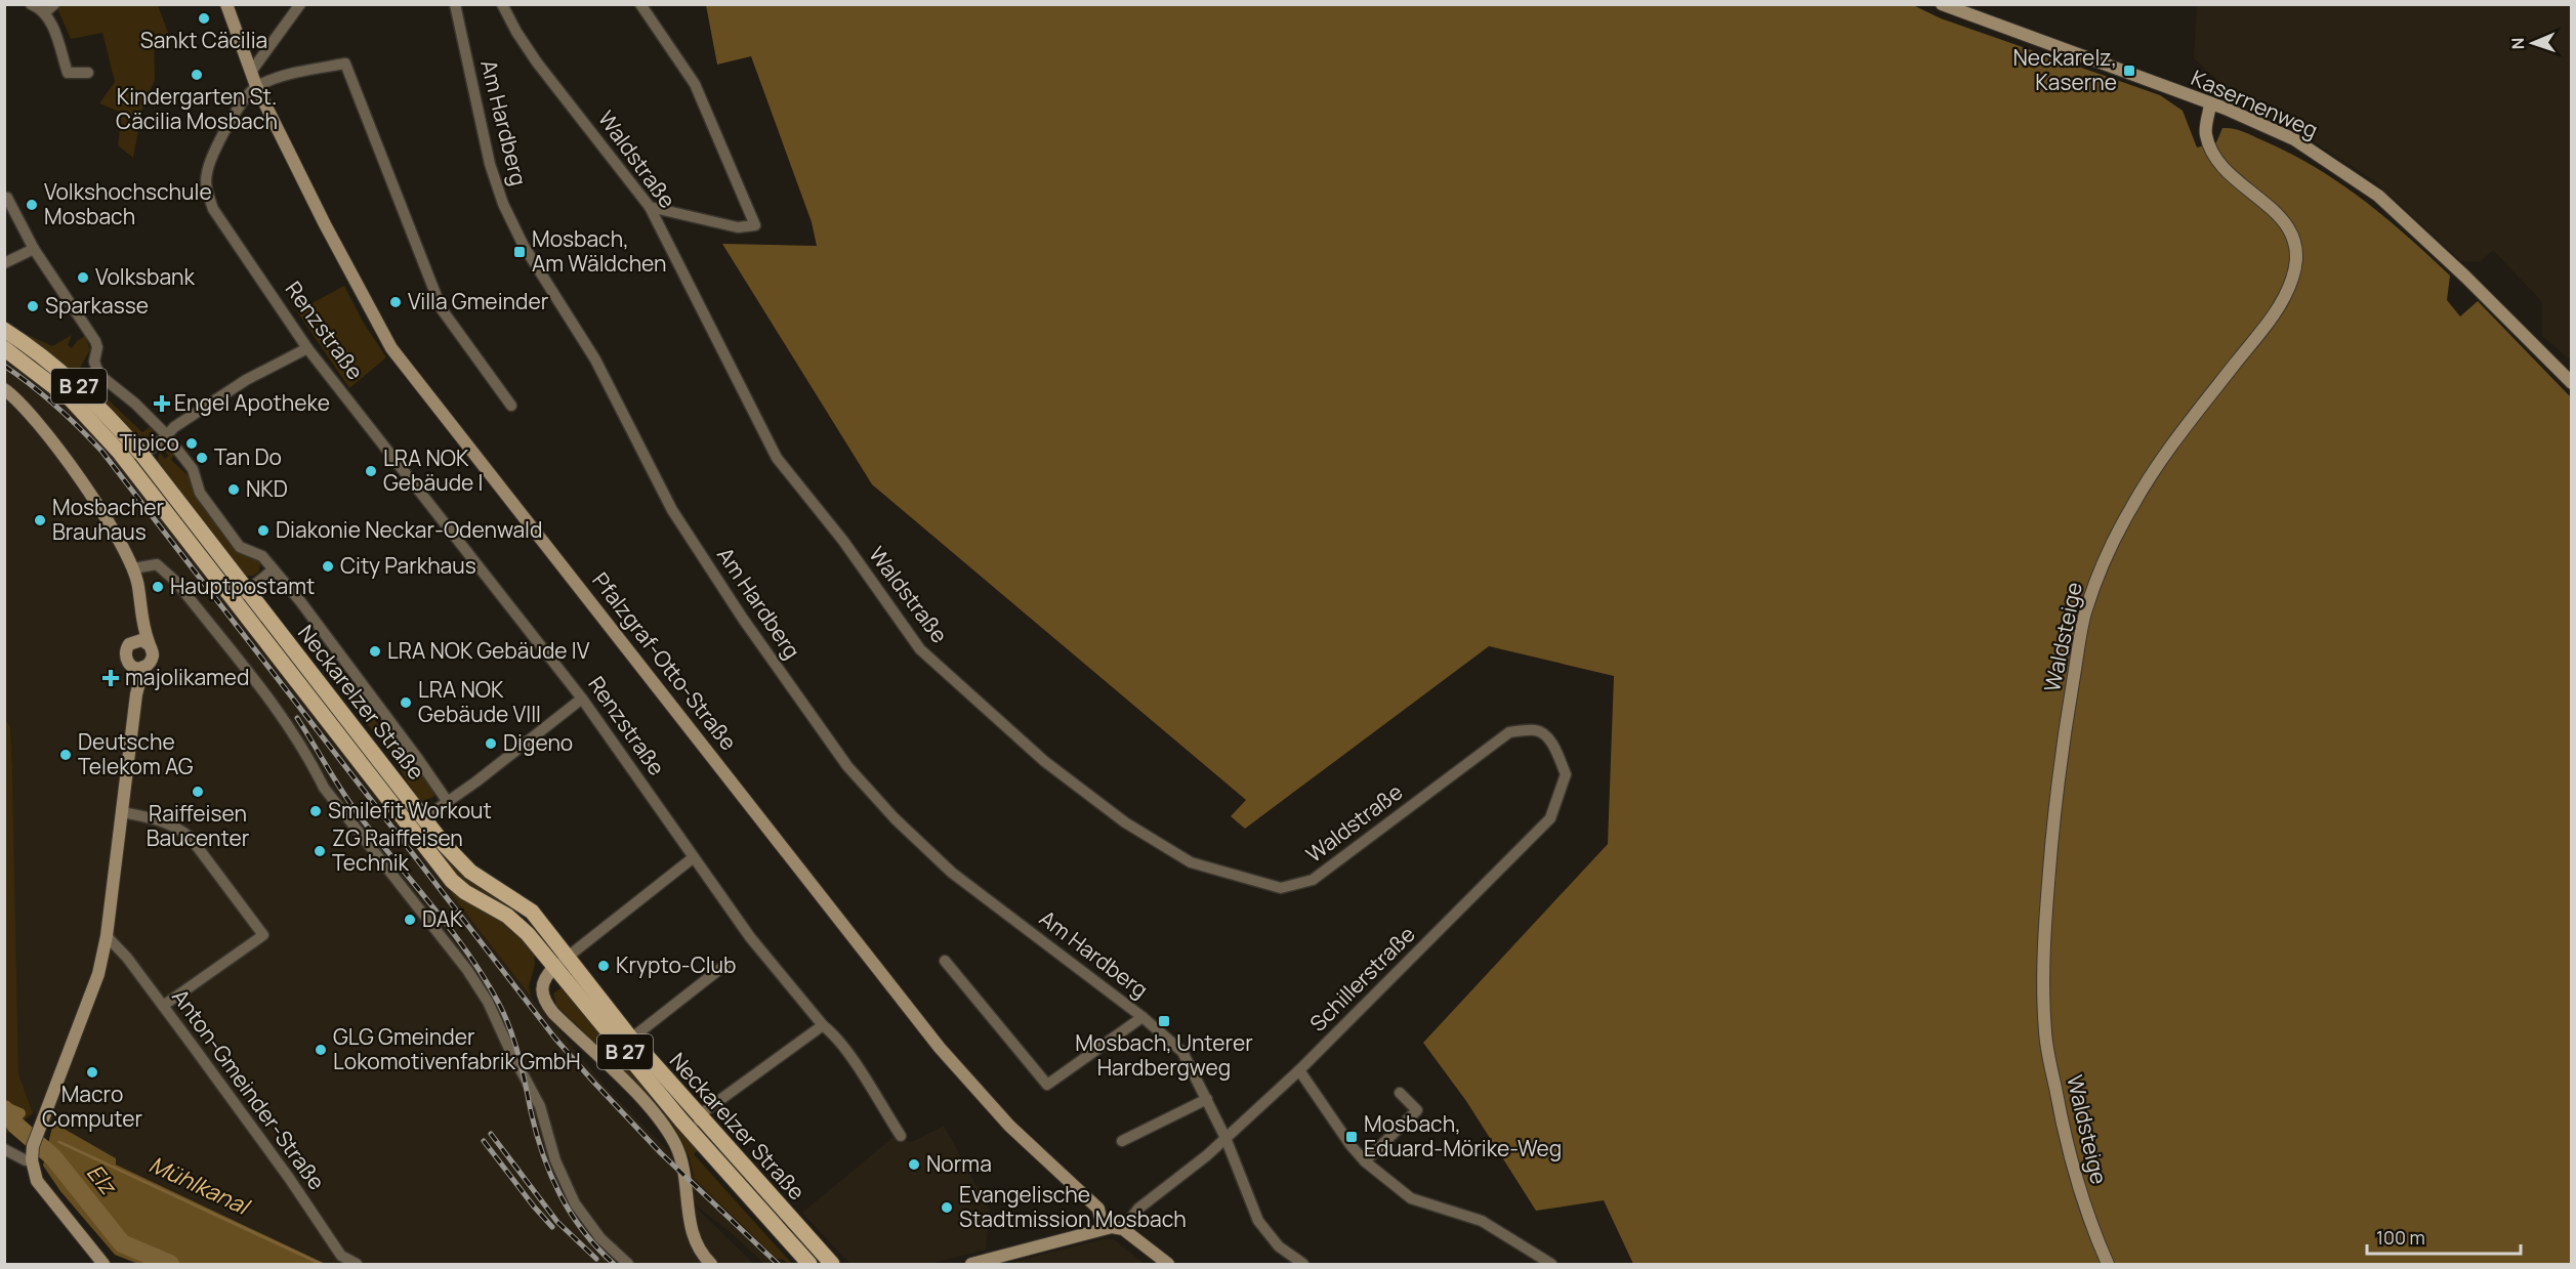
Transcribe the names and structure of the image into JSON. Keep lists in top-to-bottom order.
{
  "streets": {
    "main road": ["B 27", "Neckarelzer Straße"],
    "street": [
      "Kasernenweg",
      "Am Hardberg",
      "Waldstraße",
      "Renzstraße",
      "Waldsteige",
      "Pfalzgraf-Otto-Straße",
      "Schillerstraße",
      "Anton-Gmeinder-Straße"
    ]
  },
  "crossings": [
    ["Kasernenweg", "Waldsteige"],
    ["Am Hardberg", "Schillerstraße"],
    ["Waldstraße", "Schillerstraße"],
    ["Renzstraße", "Pfalzgraf-Otto-Straße"]
  ],
  "water": ["Elz", "Mühlkanal"],
  "places": {
    "other": [
      "Sankt Cäcilia",
      "Kindergarten St. Cäcilia Mosbach",
      "Volkshochschule Mosbach",
      "Volksbank",
      "Villa Gmeinder",
      "Sparkasse",
      "Tipico",
      "Tan Do",
      "LRA NOK Gebäude I",
      "NKD",
      "Mosbacher Brauhaus",
      "Diakonie Neckar-Odenwald",
      "City Parkhaus",
      "Hauptpostamt",
      "LRA NOK Gebäude IV",
      "LRA NOK Gebäude VIII",
      "Digeno",
      "Deutsche Telekom AG",
      "Raiffeisen Baucenter",
      "Smilefit Workout",
      "ZG Raiffeisen Technik",
      "DAK",
      "Krypto-Club",
      "GLG Gmeinder Lokomotivenfabrik GmbH",
      "Macro Computer",
      "Norma",
      "Evangelische Stadtmission Mosbach"
    ],
    "transit": [
      "Neckarelz, Kaserne",
      "Mosbach, Am Wäldchen",
      "Mosbach, Unterer Hardbergweg",
      "Mosbach, Eduard-Mörike-Weg"
    ],
    "health": ["Engel Apotheke", "majolikamed"]
  },
  "scale_bar": "100 m",
  "north": "left"
}
